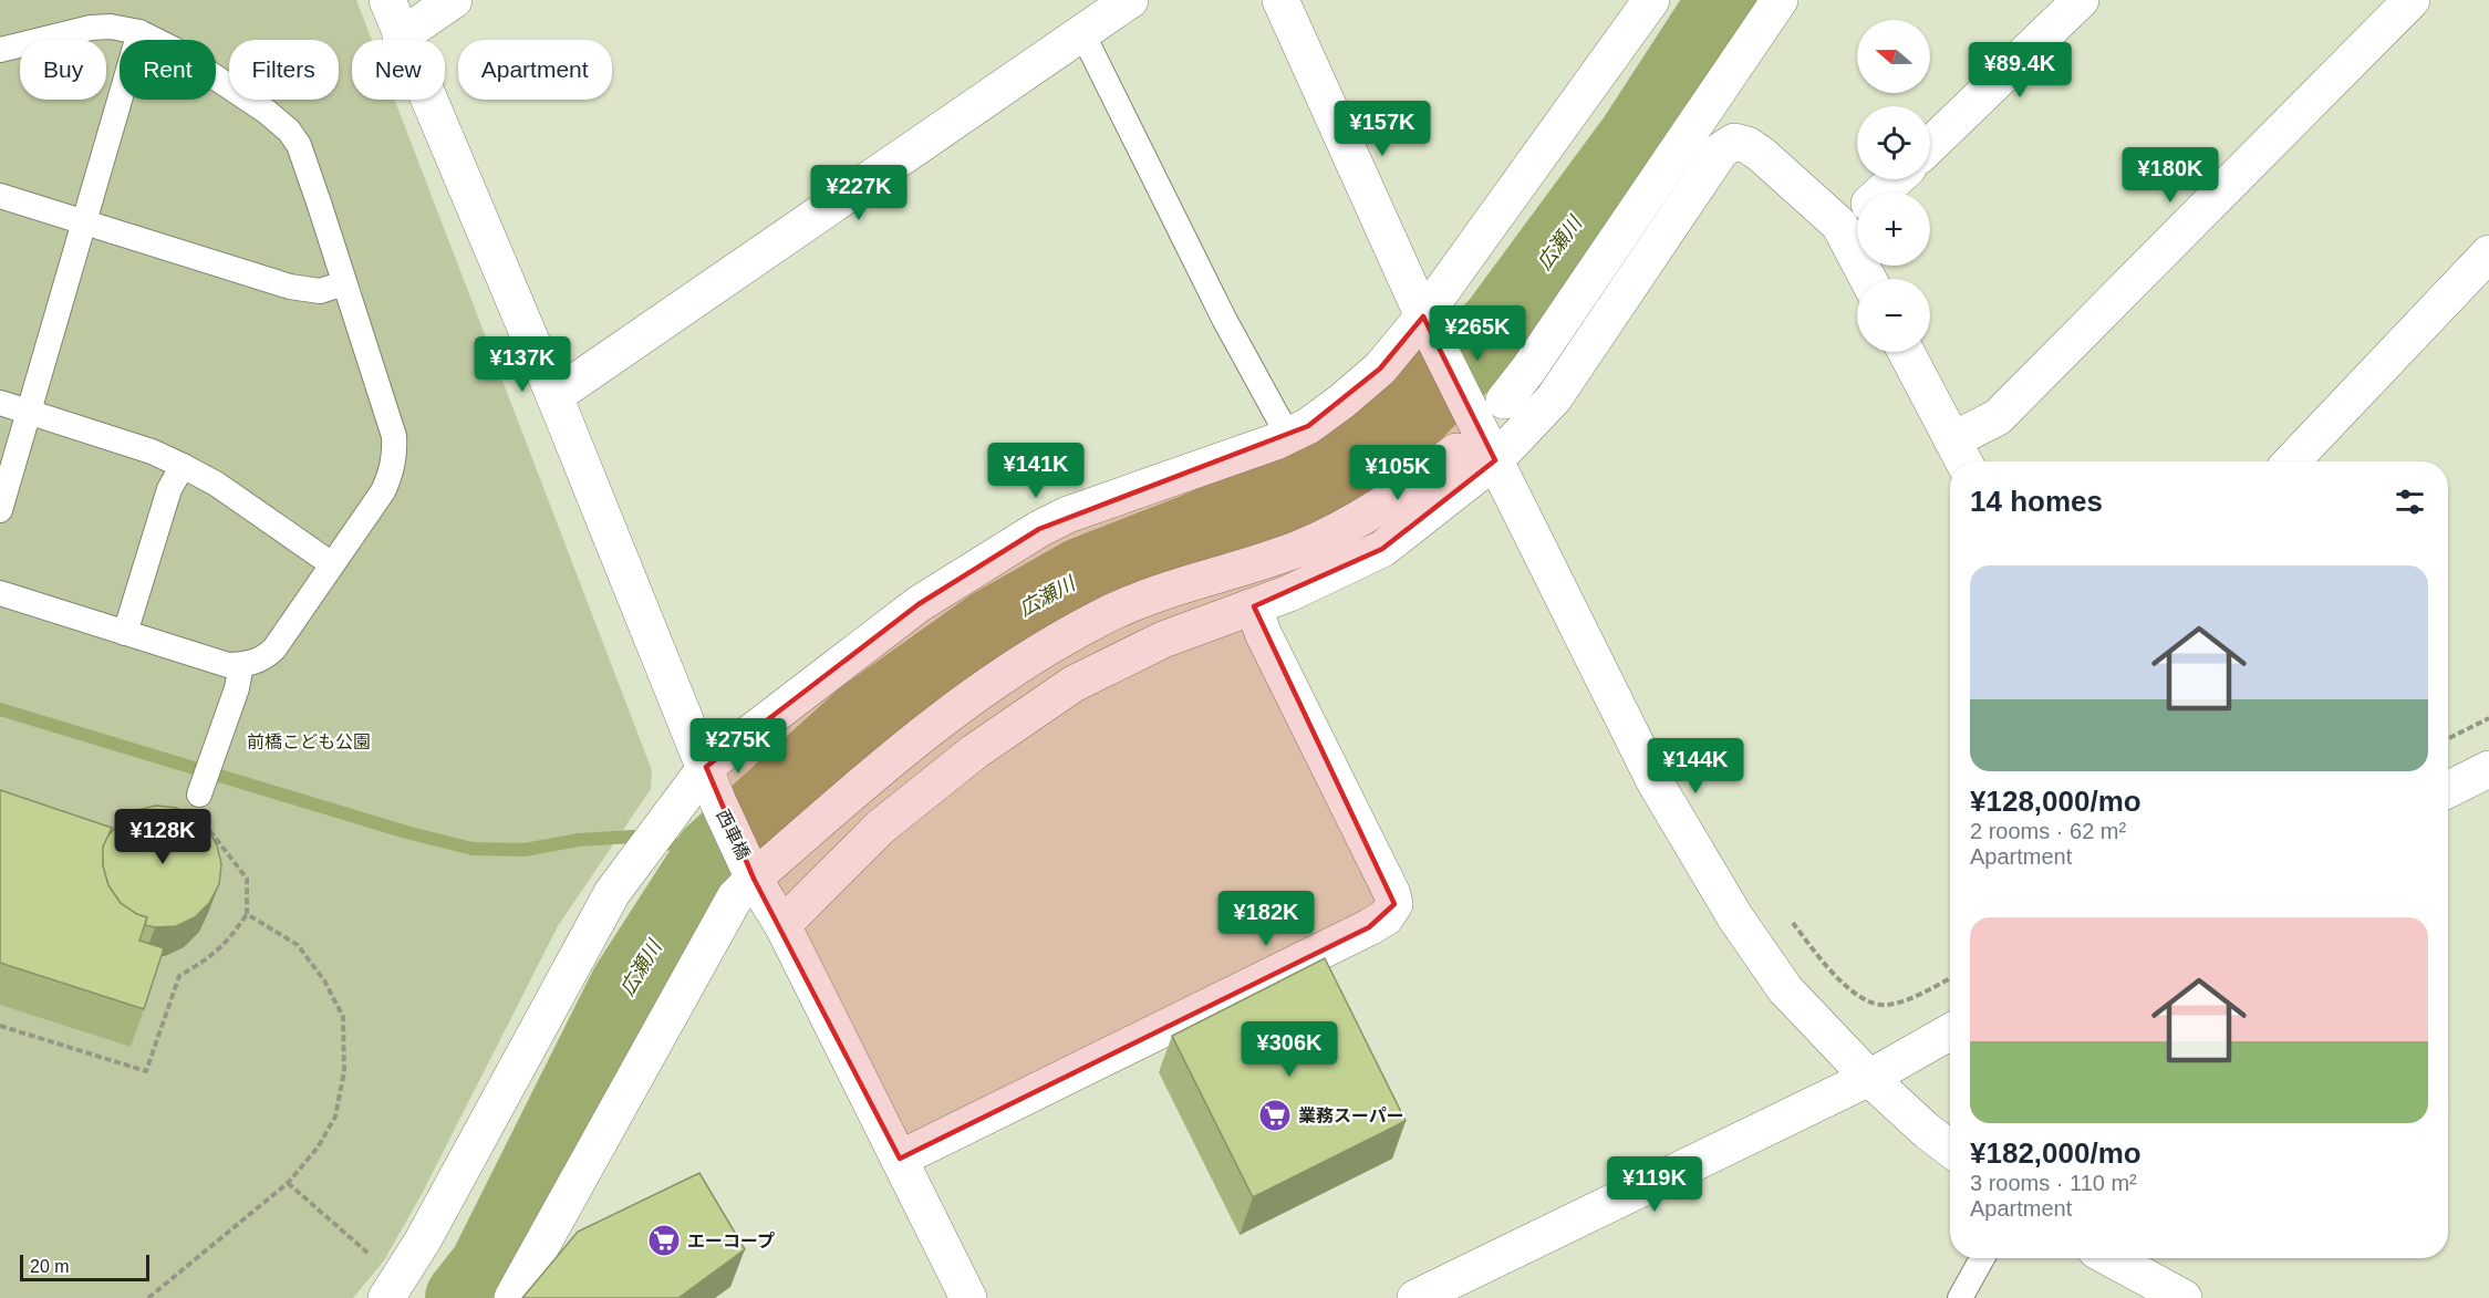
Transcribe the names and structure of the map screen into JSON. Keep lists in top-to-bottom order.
{
  "streets": {
    "street": ["西車橋"]
  },
  "water": ["広瀬川"],
  "parks": ["前橋こども公園"],
  "places": {
    "supermarket": ["業務スーパー", "エーコープ"]
  },
  "scale_bar": "20 m",
  "north": "left",
  "page": {
    "map_buttons": ["+", "−"],
    "chip": [
      "Buy",
      "Rent",
      "Filters",
      "New",
      "Apartment"
    ],
    "price": [
      "¥89.4K",
      "¥157K",
      "¥180K",
      "¥227K",
      "¥265K",
      "¥137K",
      "¥141K",
      "¥105K",
      "¥275K",
      "¥144K",
      "¥128K",
      "¥182K",
      "¥306K",
      "¥119K"
    ],
    "heading": "14 homes",
    "list": [
      {
        "name": "¥128,000/mo",
        "note": "2 rooms · 62 m² · Apartment"
      },
      {
        "name": "¥182,000/mo",
        "note": "3 rooms · 110 m² · Apartment"
      }
    ],
    "scale": "20 m"
  }
}
